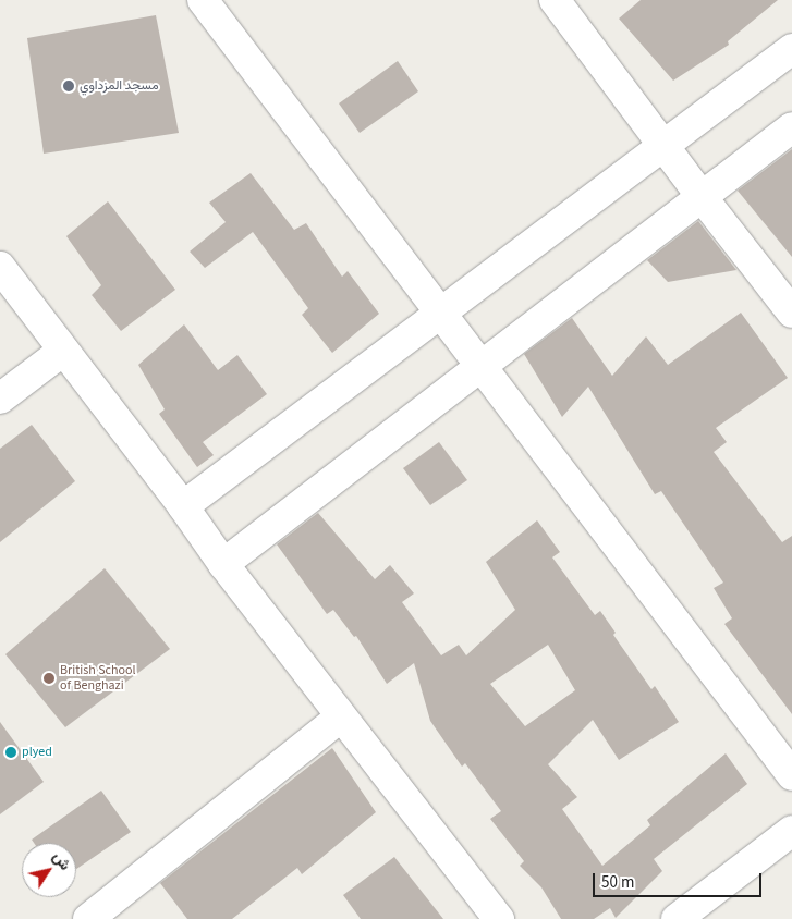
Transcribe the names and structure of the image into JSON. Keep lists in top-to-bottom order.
{
  "places": ["مسجد المزداوي", "British School of Benghazi", "plyed"],
  "scale_bar": "50 m",
  "north": "top right"
}
